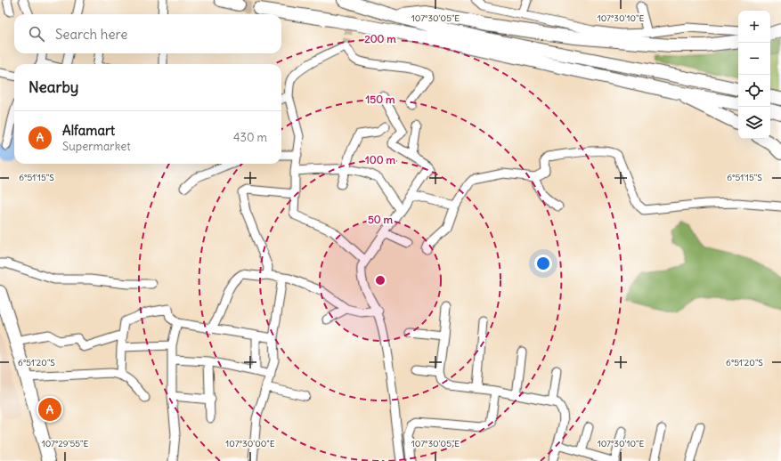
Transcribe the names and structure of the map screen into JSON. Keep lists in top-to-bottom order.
{
  "page": {
    "map_buttons": ["+", "−"],
    "search": "Search here",
    "heading": "Nearby",
    "list": [
      {
        "mark": "A",
        "name": "Alfamart",
        "note": "Supermarket",
        "value": "430 m"
      }
    ],
    "pins": "A"
  },
  "coordinates": [
    "107°30'05\"E",
    "107°30'10\"E",
    "6°51'15\"S",
    "6°51'20\"S",
    "107°29'55\"E",
    "107°30'00\"E"
  ],
  "rings": [
    "200 m",
    "150 m",
    "100 m",
    "50 m"
  ]
}
